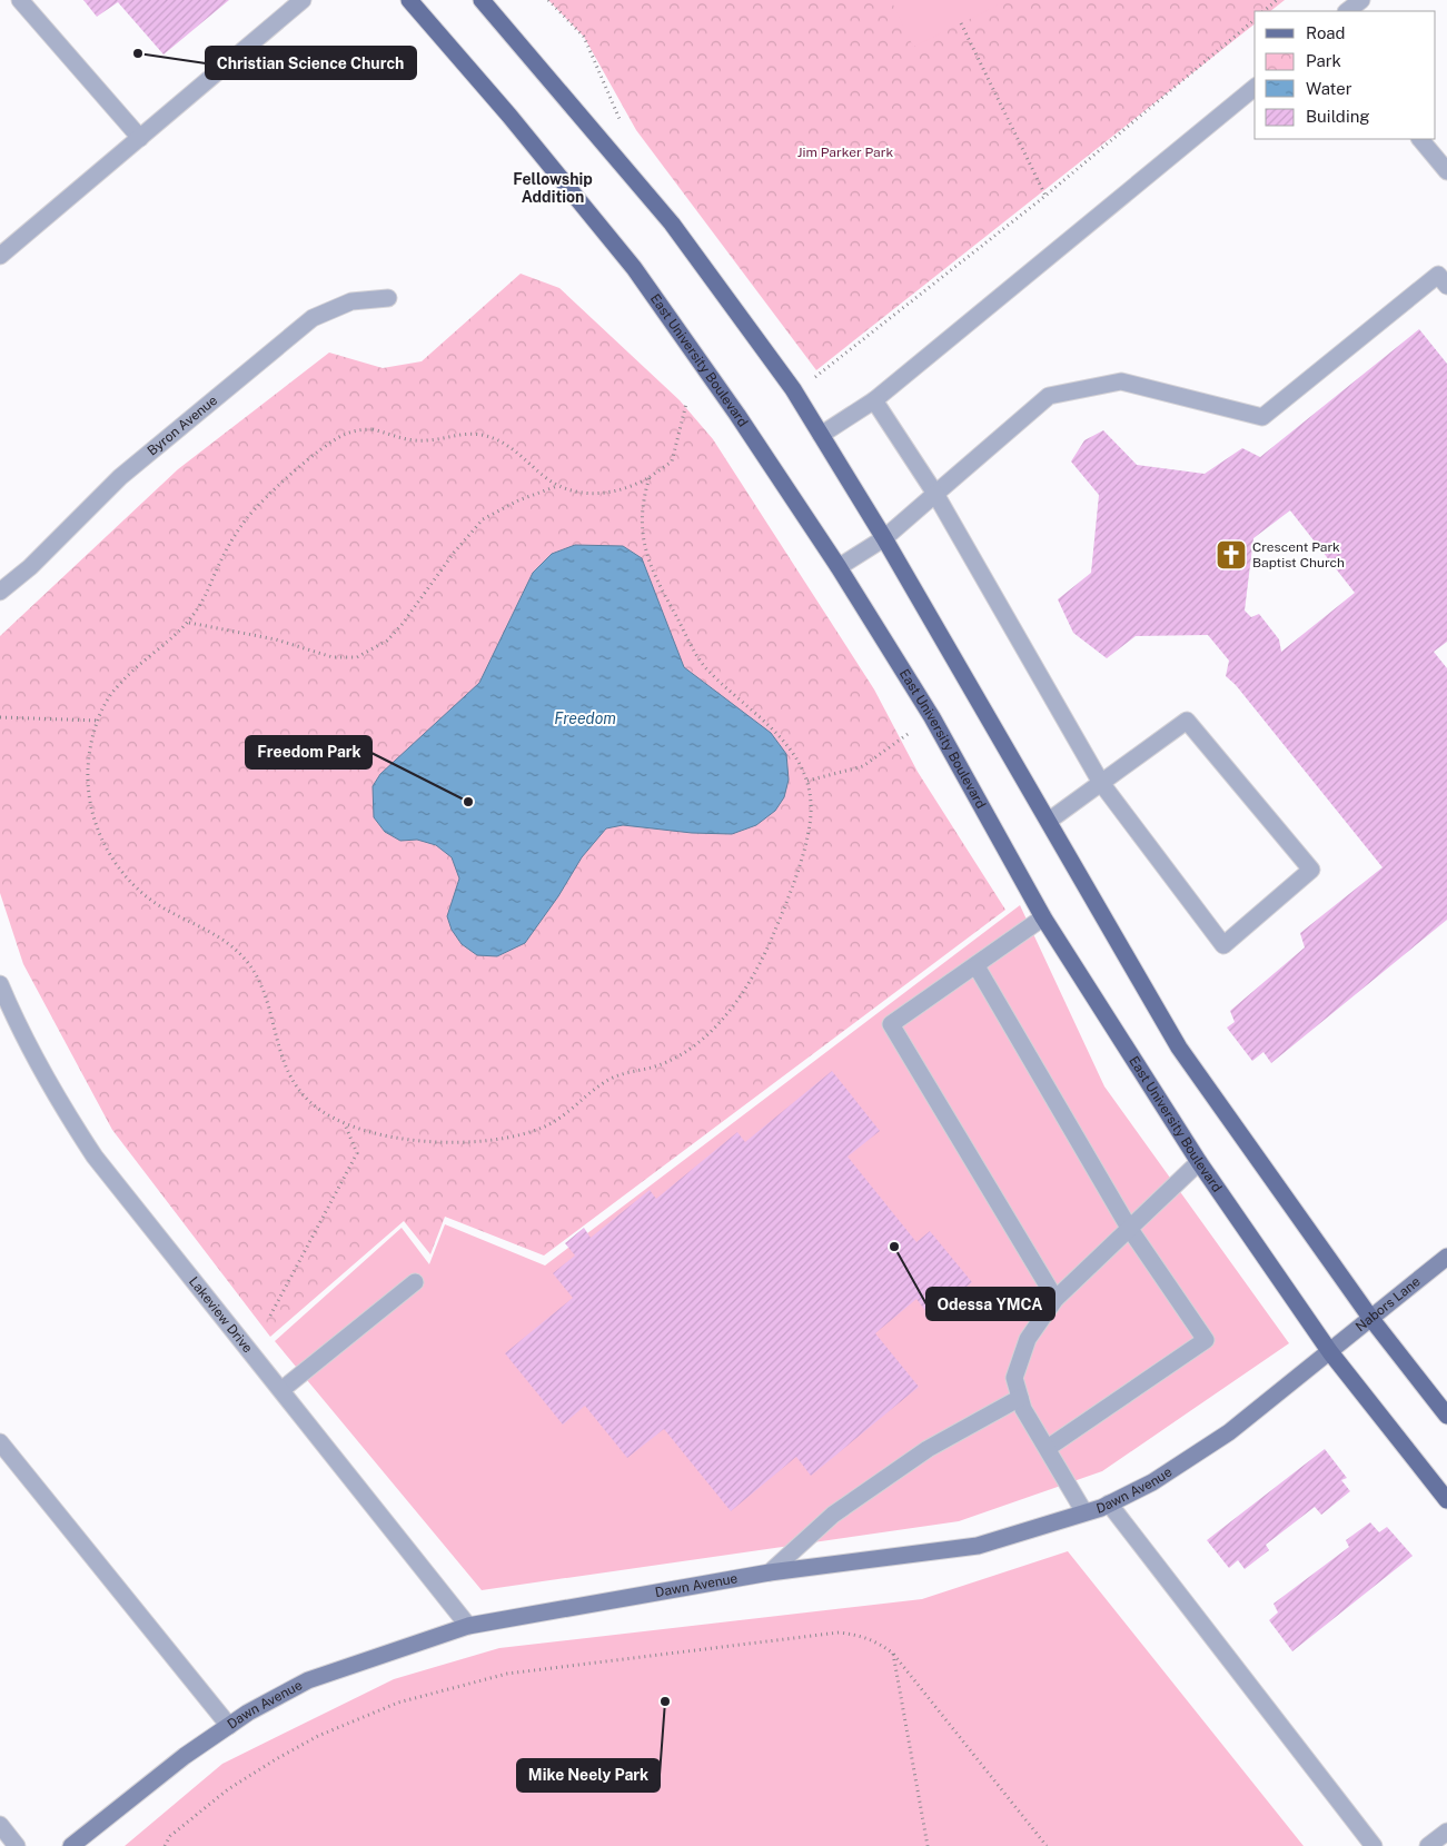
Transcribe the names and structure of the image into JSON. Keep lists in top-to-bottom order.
{
  "streets": {
    "main road": ["East University Boulevard"],
    "street": [
      "Byron Avenue",
      "Nabors Lane",
      "Lakeview Drive",
      "Dawn Avenue"
    ]
  },
  "crossings": [
    ["East University Boulevard", "Nabors Lane"],
    ["East University Boulevard", "Dawn Avenue"],
    ["Nabors Lane", "Dawn Avenue"],
    ["Lakeview Drive", "Dawn Avenue"]
  ],
  "districts": ["Fellowship Addition"],
  "water": ["Freedom"],
  "parks": ["Jim Parker Park"],
  "places": {
    "other": [
      "Christian Science Church",
      "Freedom Park",
      "Odessa YMCA",
      "Mike Neely Park"
    ],
    "church": ["Crescent Park Baptist Church"]
  },
  "legend": [
    "Road",
    "Park",
    "Water",
    "Building"
  ]
}
